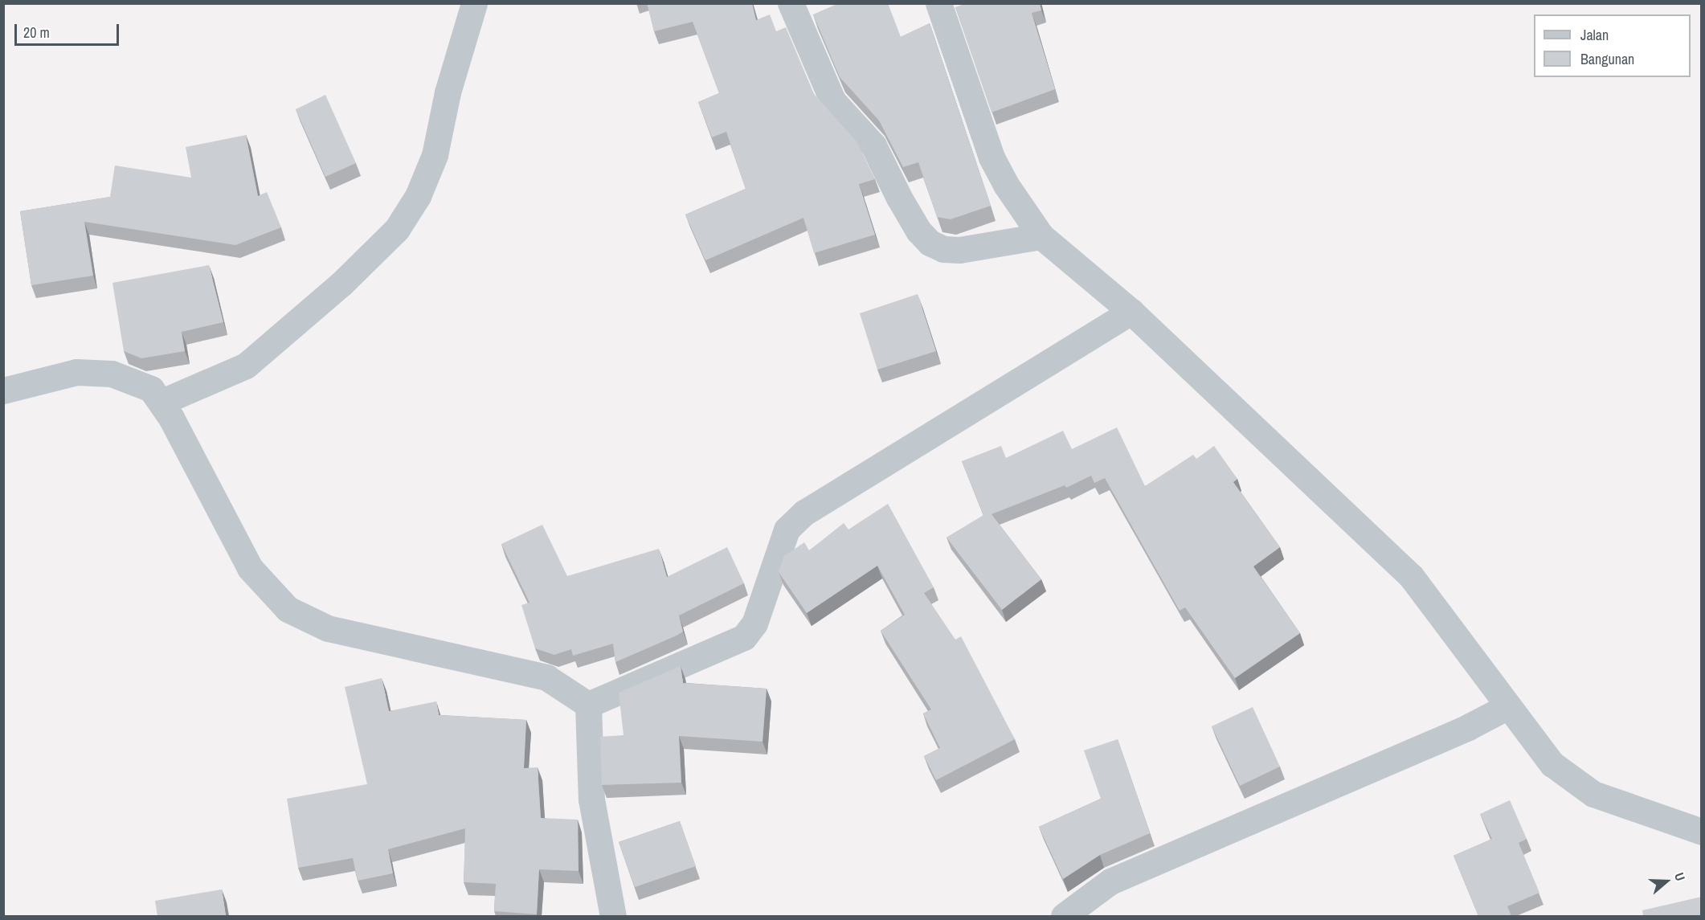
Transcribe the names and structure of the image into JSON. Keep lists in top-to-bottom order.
{
  "legend": ["Jalan", "Bangunan"],
  "scale_bar": "20 m",
  "north": "right"
}
